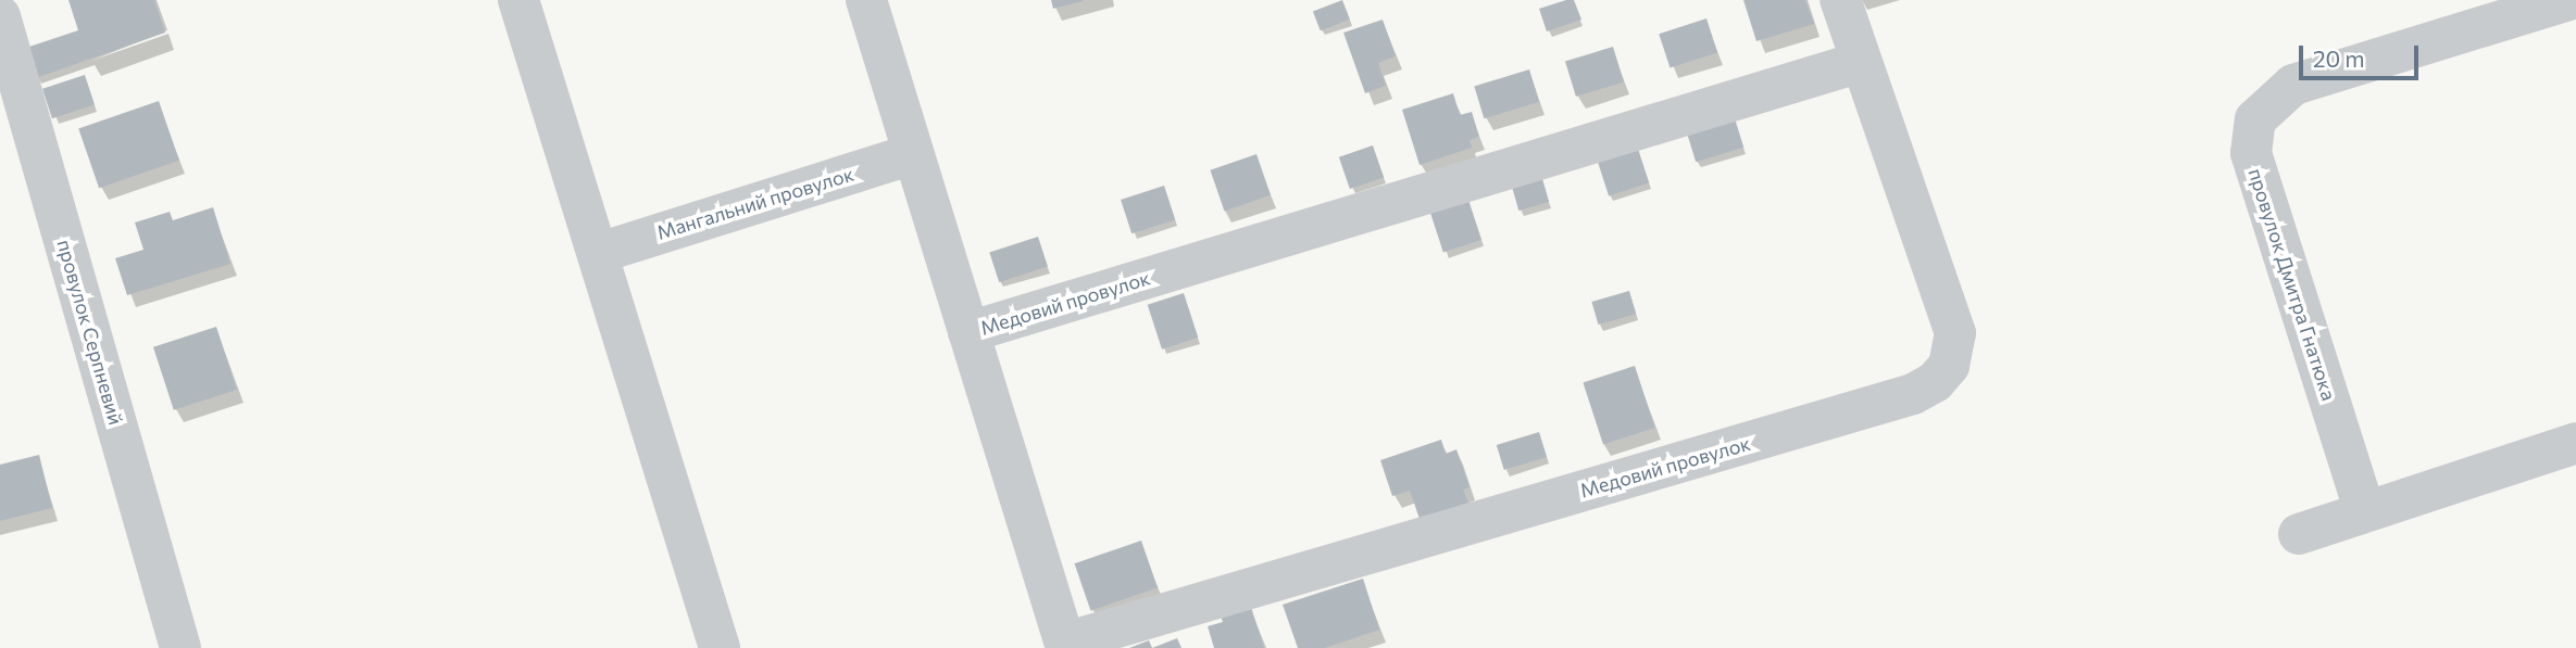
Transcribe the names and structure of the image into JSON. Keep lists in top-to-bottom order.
{
  "streets": {
    "street": [
      "Мангальний провулок",
      "провулок Дмитра Гнатюка",
      "Медовий провулок",
      "провулок Серпневий"
    ]
  },
  "scale_bar": "20 m"
}
